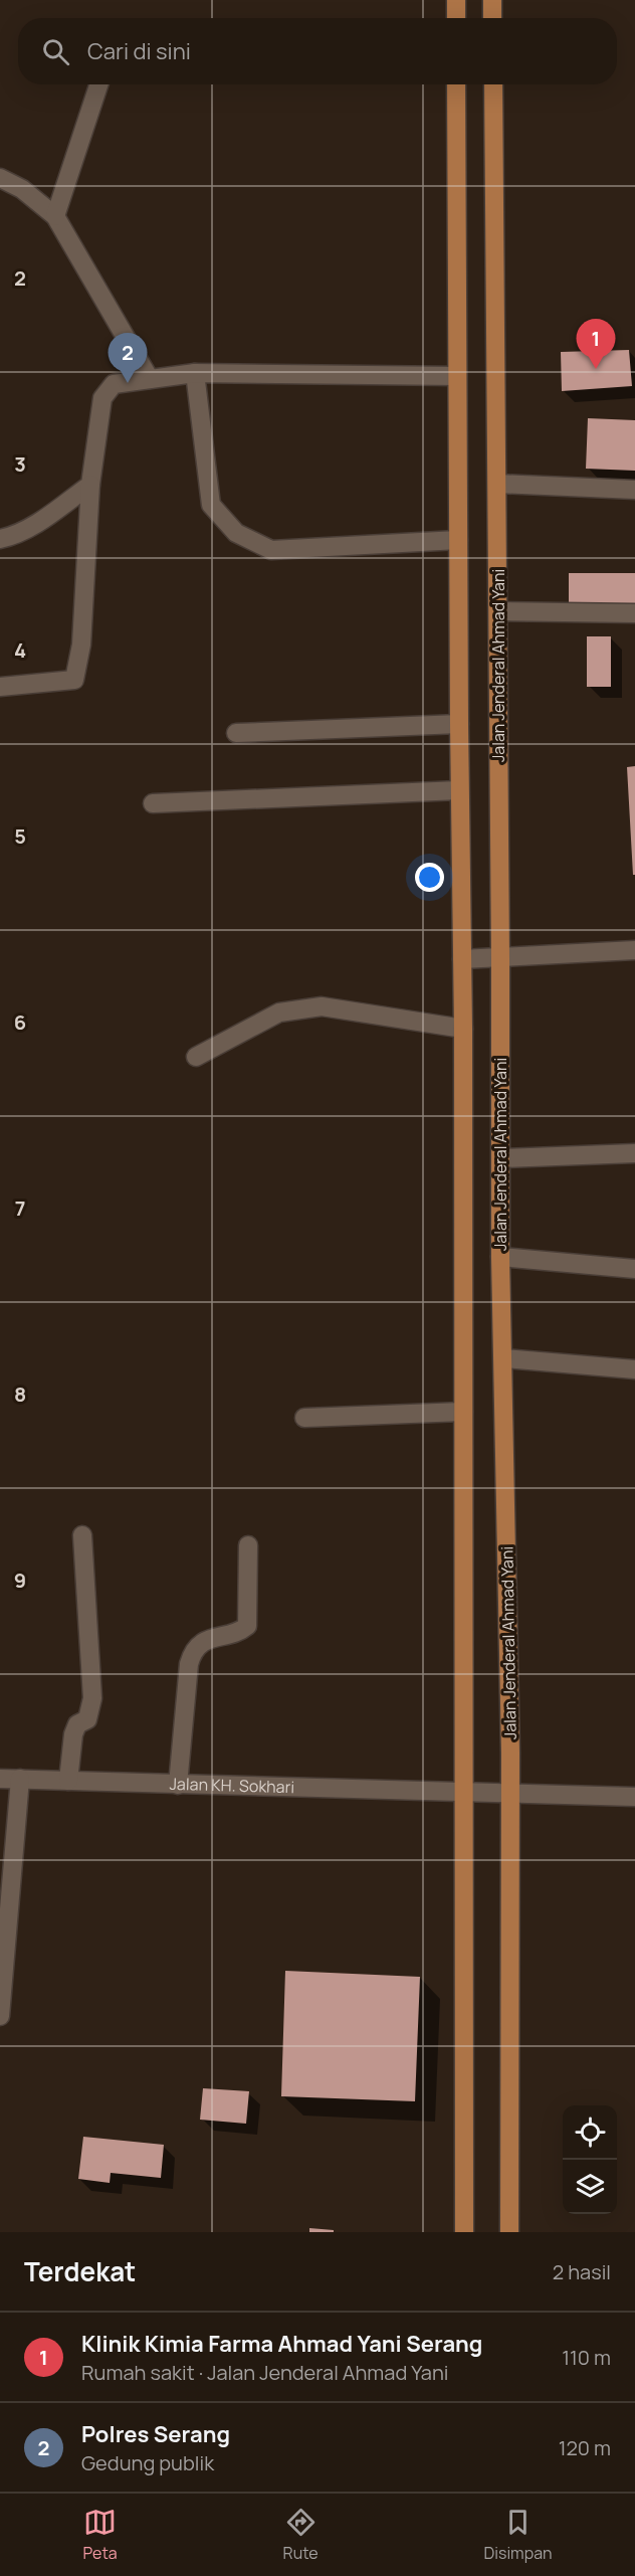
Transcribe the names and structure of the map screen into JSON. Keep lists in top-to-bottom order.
{
  "streets": {
    "main road": ["Jalan Jenderal Ahmad Yani"],
    "street": ["Jalan KH. Sokhari"]
  },
  "crossings": [
    ["Jalan Jenderal Ahmad Yani", "Jalan KH. Sokhari"]
  ],
  "page": {
    "search": "Cari di sini",
    "pins": ["1", "2"],
    "heading": ["Terdekat", "2 hasil"],
    "list": [
      {
        "mark": "1",
        "name": "Klinik Kimia Farma Ahmad Yani Serang",
        "note": "Rumah sakit · Jalan Jenderal Ahmad Yani",
        "value": "110 m"
      },
      {
        "mark": "2",
        "name": "Polres Serang",
        "note": "Gedung publik",
        "value": "120 m"
      }
    ],
    "nav": ["Peta", "Rute", "Disimpan"]
  },
  "grid": {
    "rows": [
      "2",
      "3",
      "4",
      "5",
      "6",
      "7",
      "8",
      "9"
    ]
  }
}
